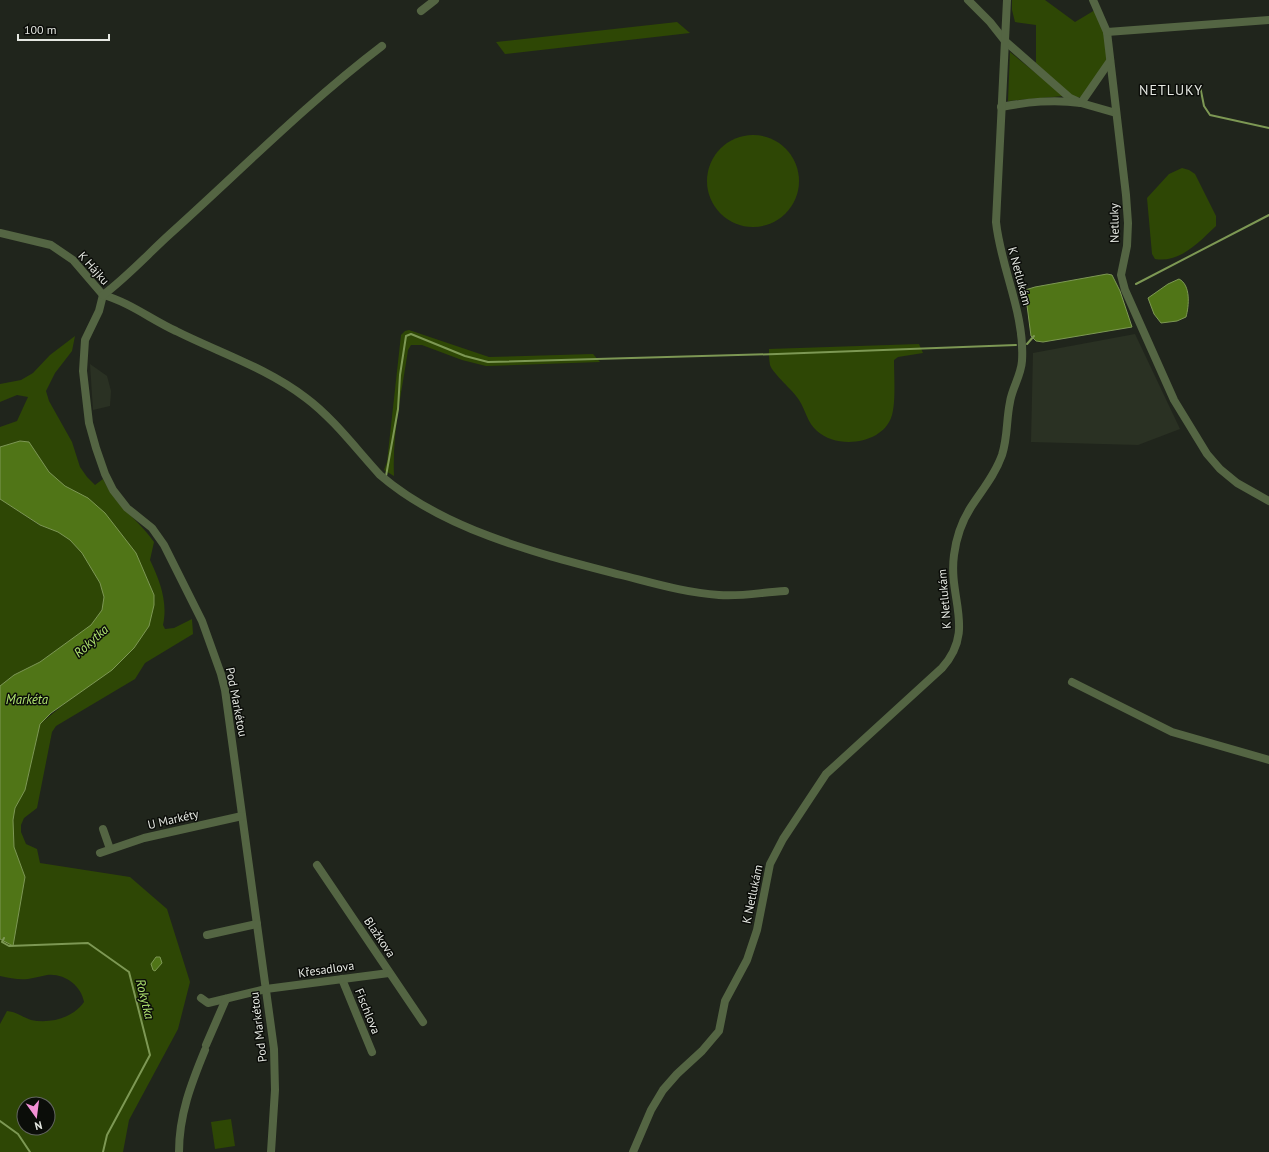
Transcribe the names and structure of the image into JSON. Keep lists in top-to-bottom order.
{
  "streets": {
    "street": [
      "Netluky",
      "K Hájku",
      "K Netlukám",
      "Pod Markétou",
      "U Markéty",
      "Blažkova",
      "Křesadlova",
      "Fischlova"
    ]
  },
  "crossings": [
    ["K Hájku", "Pod Markétou"],
    ["Pod Markétou", "U Markéty"],
    ["Pod Markétou", "Křesadlova"],
    ["Blažkova", "Křesadlova"],
    ["Křesadlova", "Fischlova"]
  ],
  "districts": ["NETLUKY"],
  "water": ["Rokytka", "Markéta"],
  "scale_bar": "100 m",
  "north": "bottom"
}
